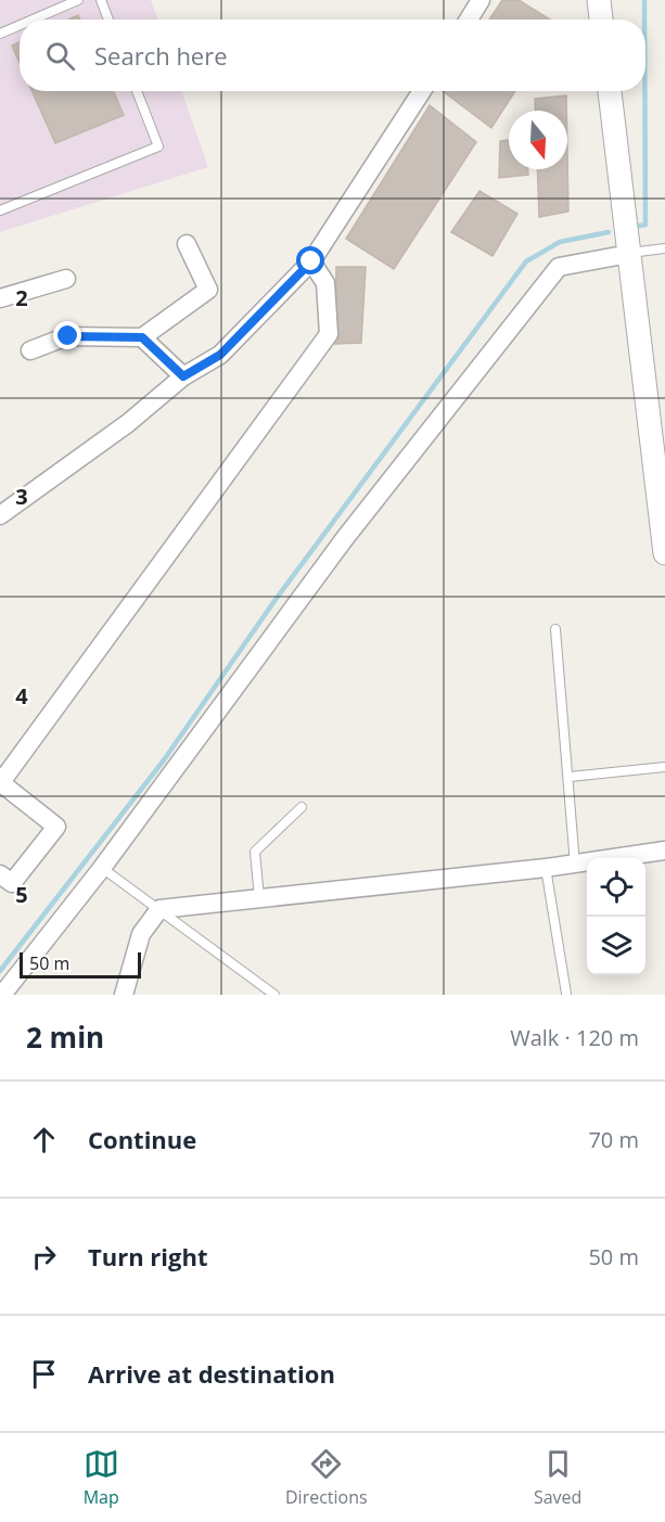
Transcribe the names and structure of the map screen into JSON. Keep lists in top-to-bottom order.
{
  "scale_bar": "50 m",
  "north": "bottom",
  "page": {
    "search": "Search here",
    "scale": "50 m",
    "heading": ["2 min", "Walk · 120 m"],
    "list": [
      ["Continue", "70 m"],
      ["Turn right", "50 m"],
      "Arrive at destination"
    ],
    "nav": ["Map", "Directions", "Saved"]
  },
  "grid": {
    "rows": [
      "2",
      "3",
      "4",
      "5"
    ]
  }
}
